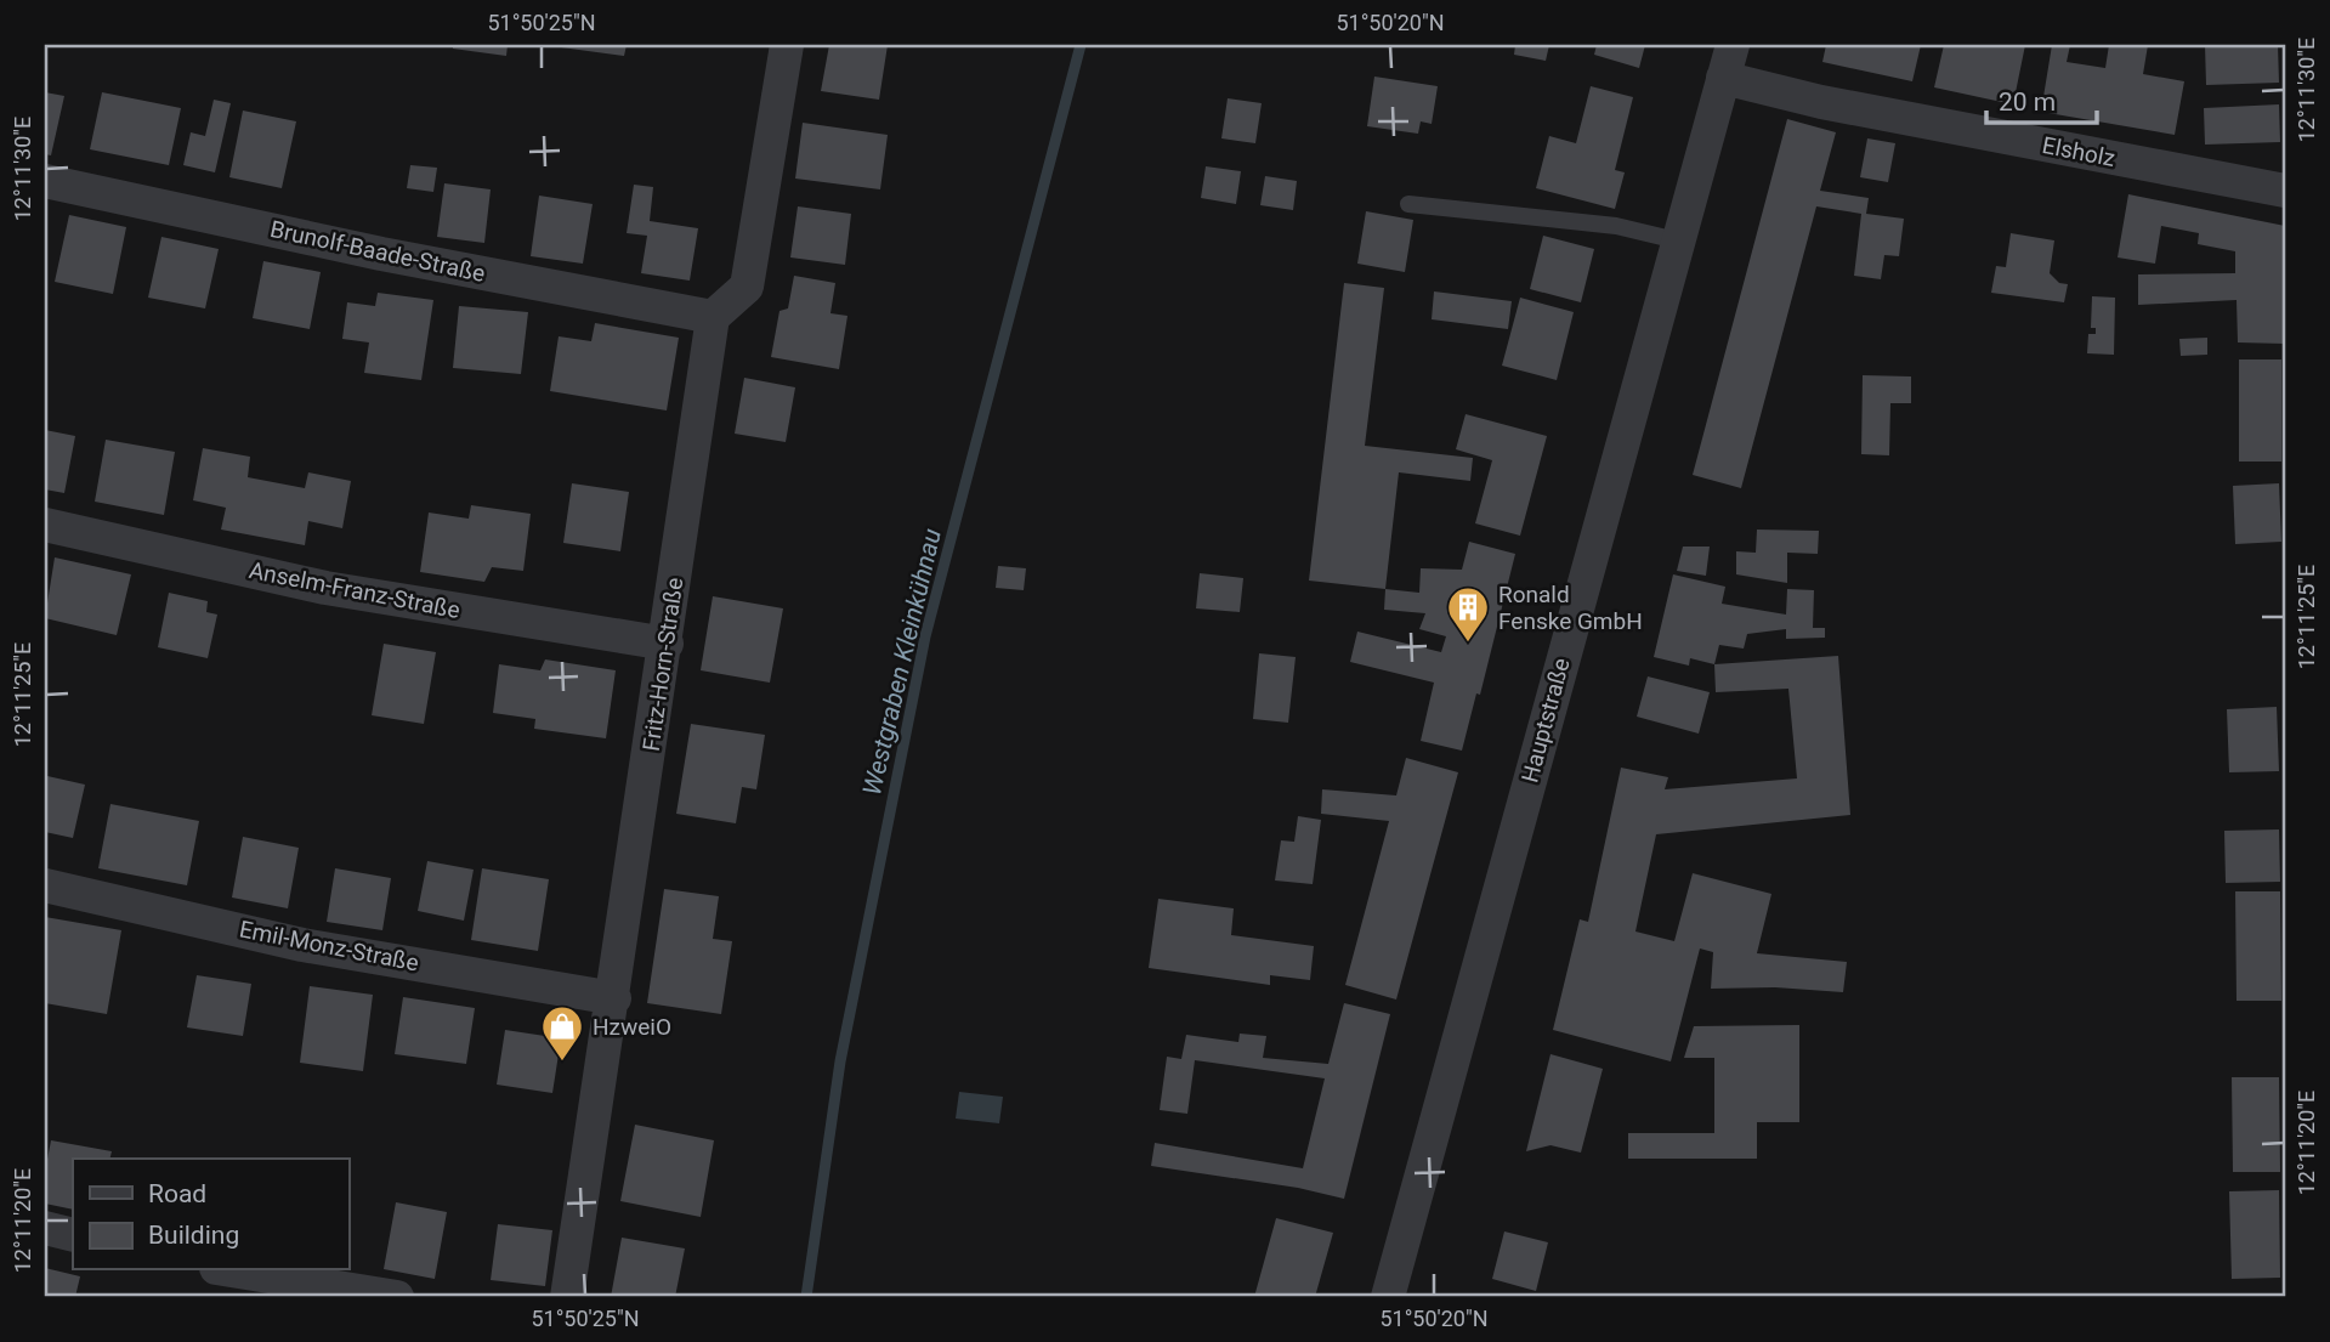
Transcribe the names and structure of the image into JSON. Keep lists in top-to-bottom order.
{
  "streets": {
    "street": [
      "Elsholz",
      "Brunolf-Baade-Straße",
      "Anselm-Franz-Straße",
      "Fritz-Horn-Straße",
      "Hauptstraße",
      "Emil-Monz-Straße"
    ]
  },
  "crossings": [
    ["Elsholz", "Hauptstraße"],
    ["Brunolf-Baade-Straße", "Fritz-Horn-Straße"],
    ["Anselm-Franz-Straße", "Fritz-Horn-Straße"],
    ["Fritz-Horn-Straße", "Emil-Monz-Straße"]
  ],
  "water": ["Westgraben Kleinkühnau"],
  "places": {
    "building": ["Ronald Fenske GmbH"],
    "shop": ["HzweiO"]
  },
  "legend": ["Road", "Building"],
  "scale_bar": "20 m",
  "coordinates": [
    "51°50'25\"N",
    "51°50'20\"N",
    "12°11'30\"E",
    "12°11'25\"E",
    "12°11'20\"E"
  ]
}
